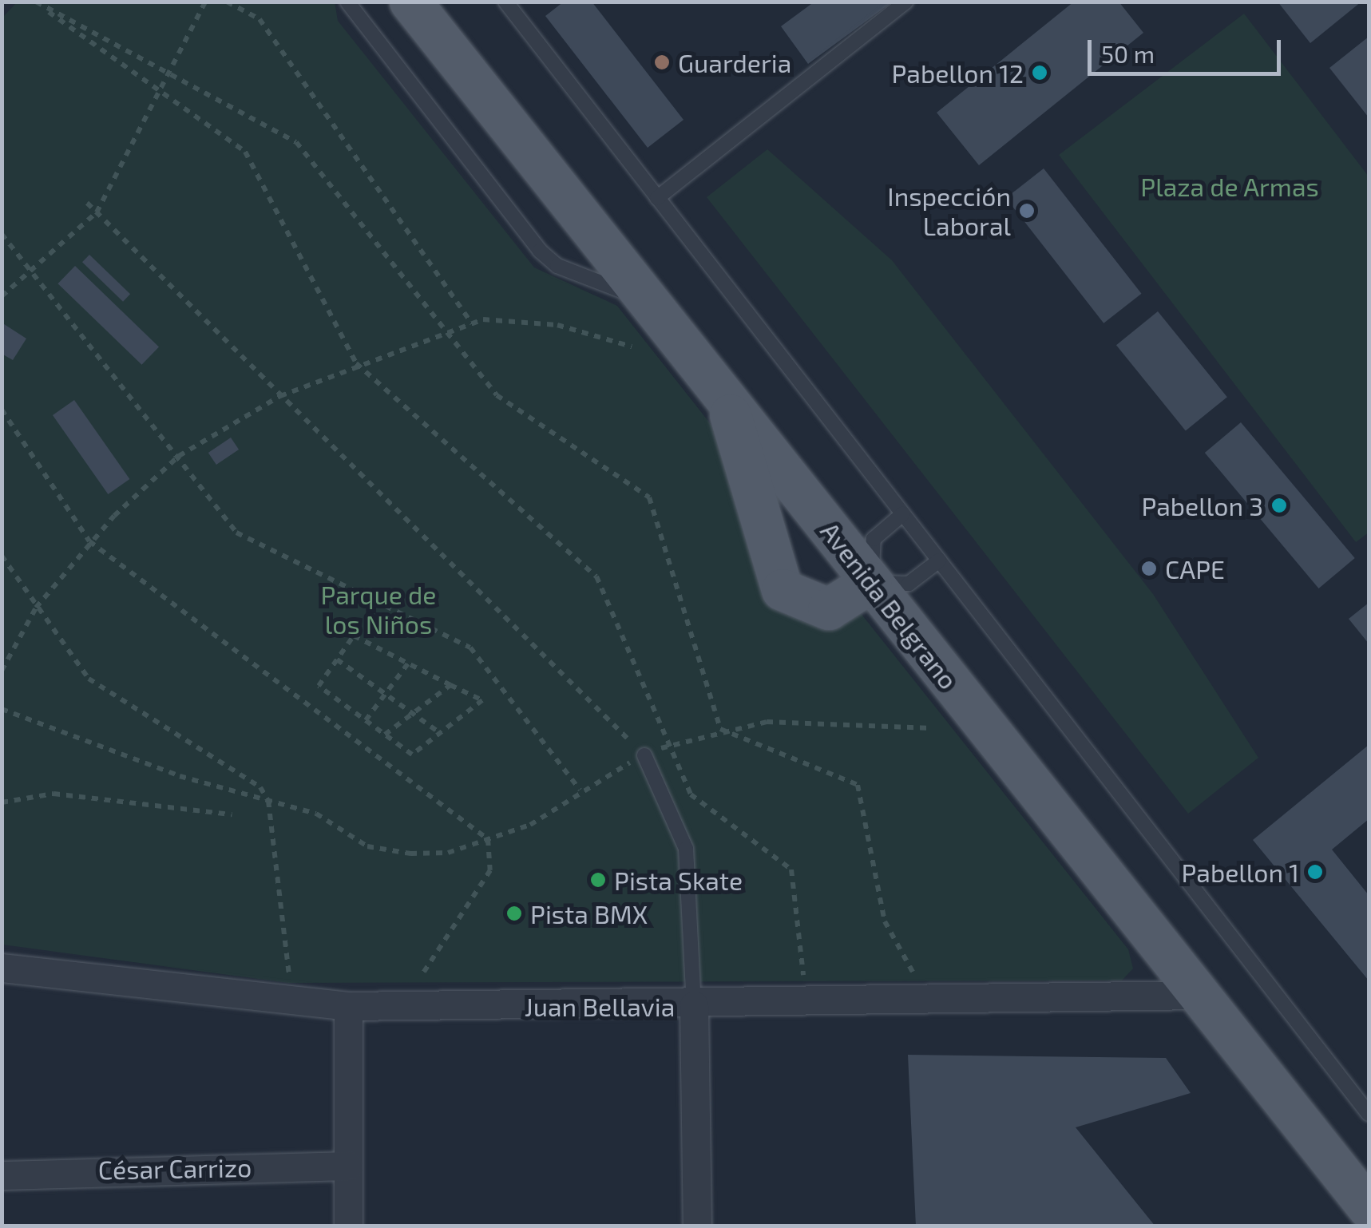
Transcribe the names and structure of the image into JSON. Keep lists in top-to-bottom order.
{
  "streets": {
    "main road": ["Avenida Belgrano"],
    "street": ["Juan Bellavia", "César Carrizo"]
  },
  "crossings": [
    ["Avenida Belgrano", "Juan Bellavia"]
  ],
  "parks": ["Plaza de Armas", "Parque de los Niños"],
  "places": [
    "Guarderia",
    "Pabellon 12",
    "Inspección Laboral",
    "Pabellon 3",
    "CAPE",
    "Pabellon 1",
    "Pista Skate",
    "Pista BMX"
  ],
  "scale_bar": "50 m"
}
